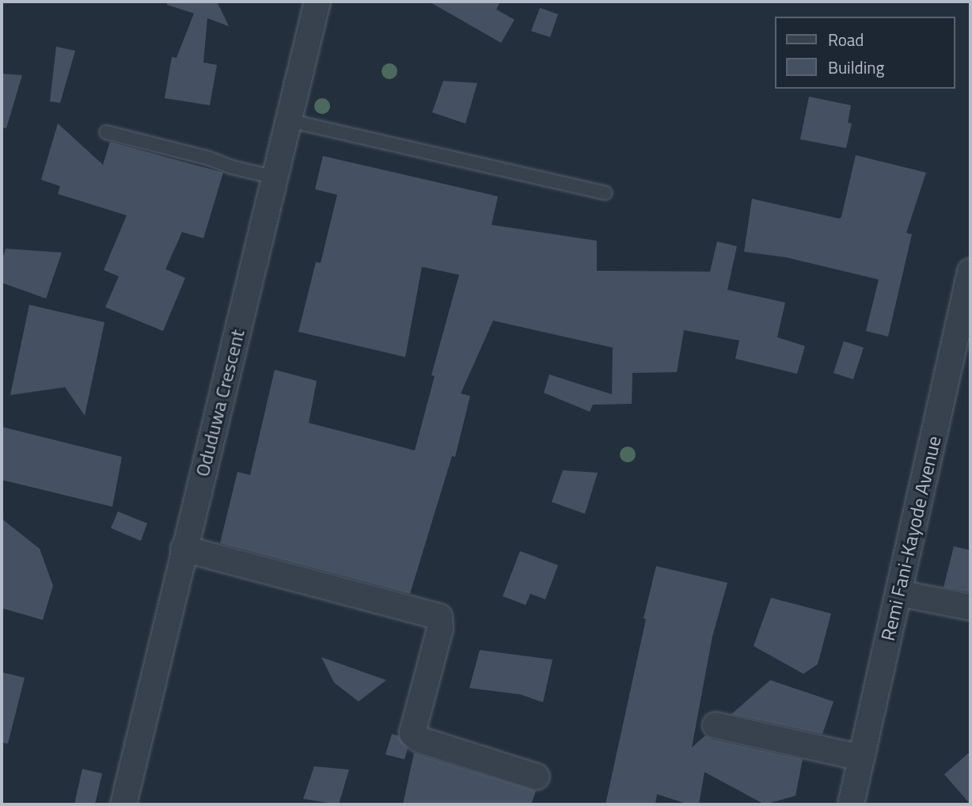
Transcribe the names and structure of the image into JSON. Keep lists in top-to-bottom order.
{
  "streets": {
    "street": ["Oduduwa Crescent", "Remi Fani-Kayode Avenue"]
  },
  "legend": ["Road", "Building"]
}
